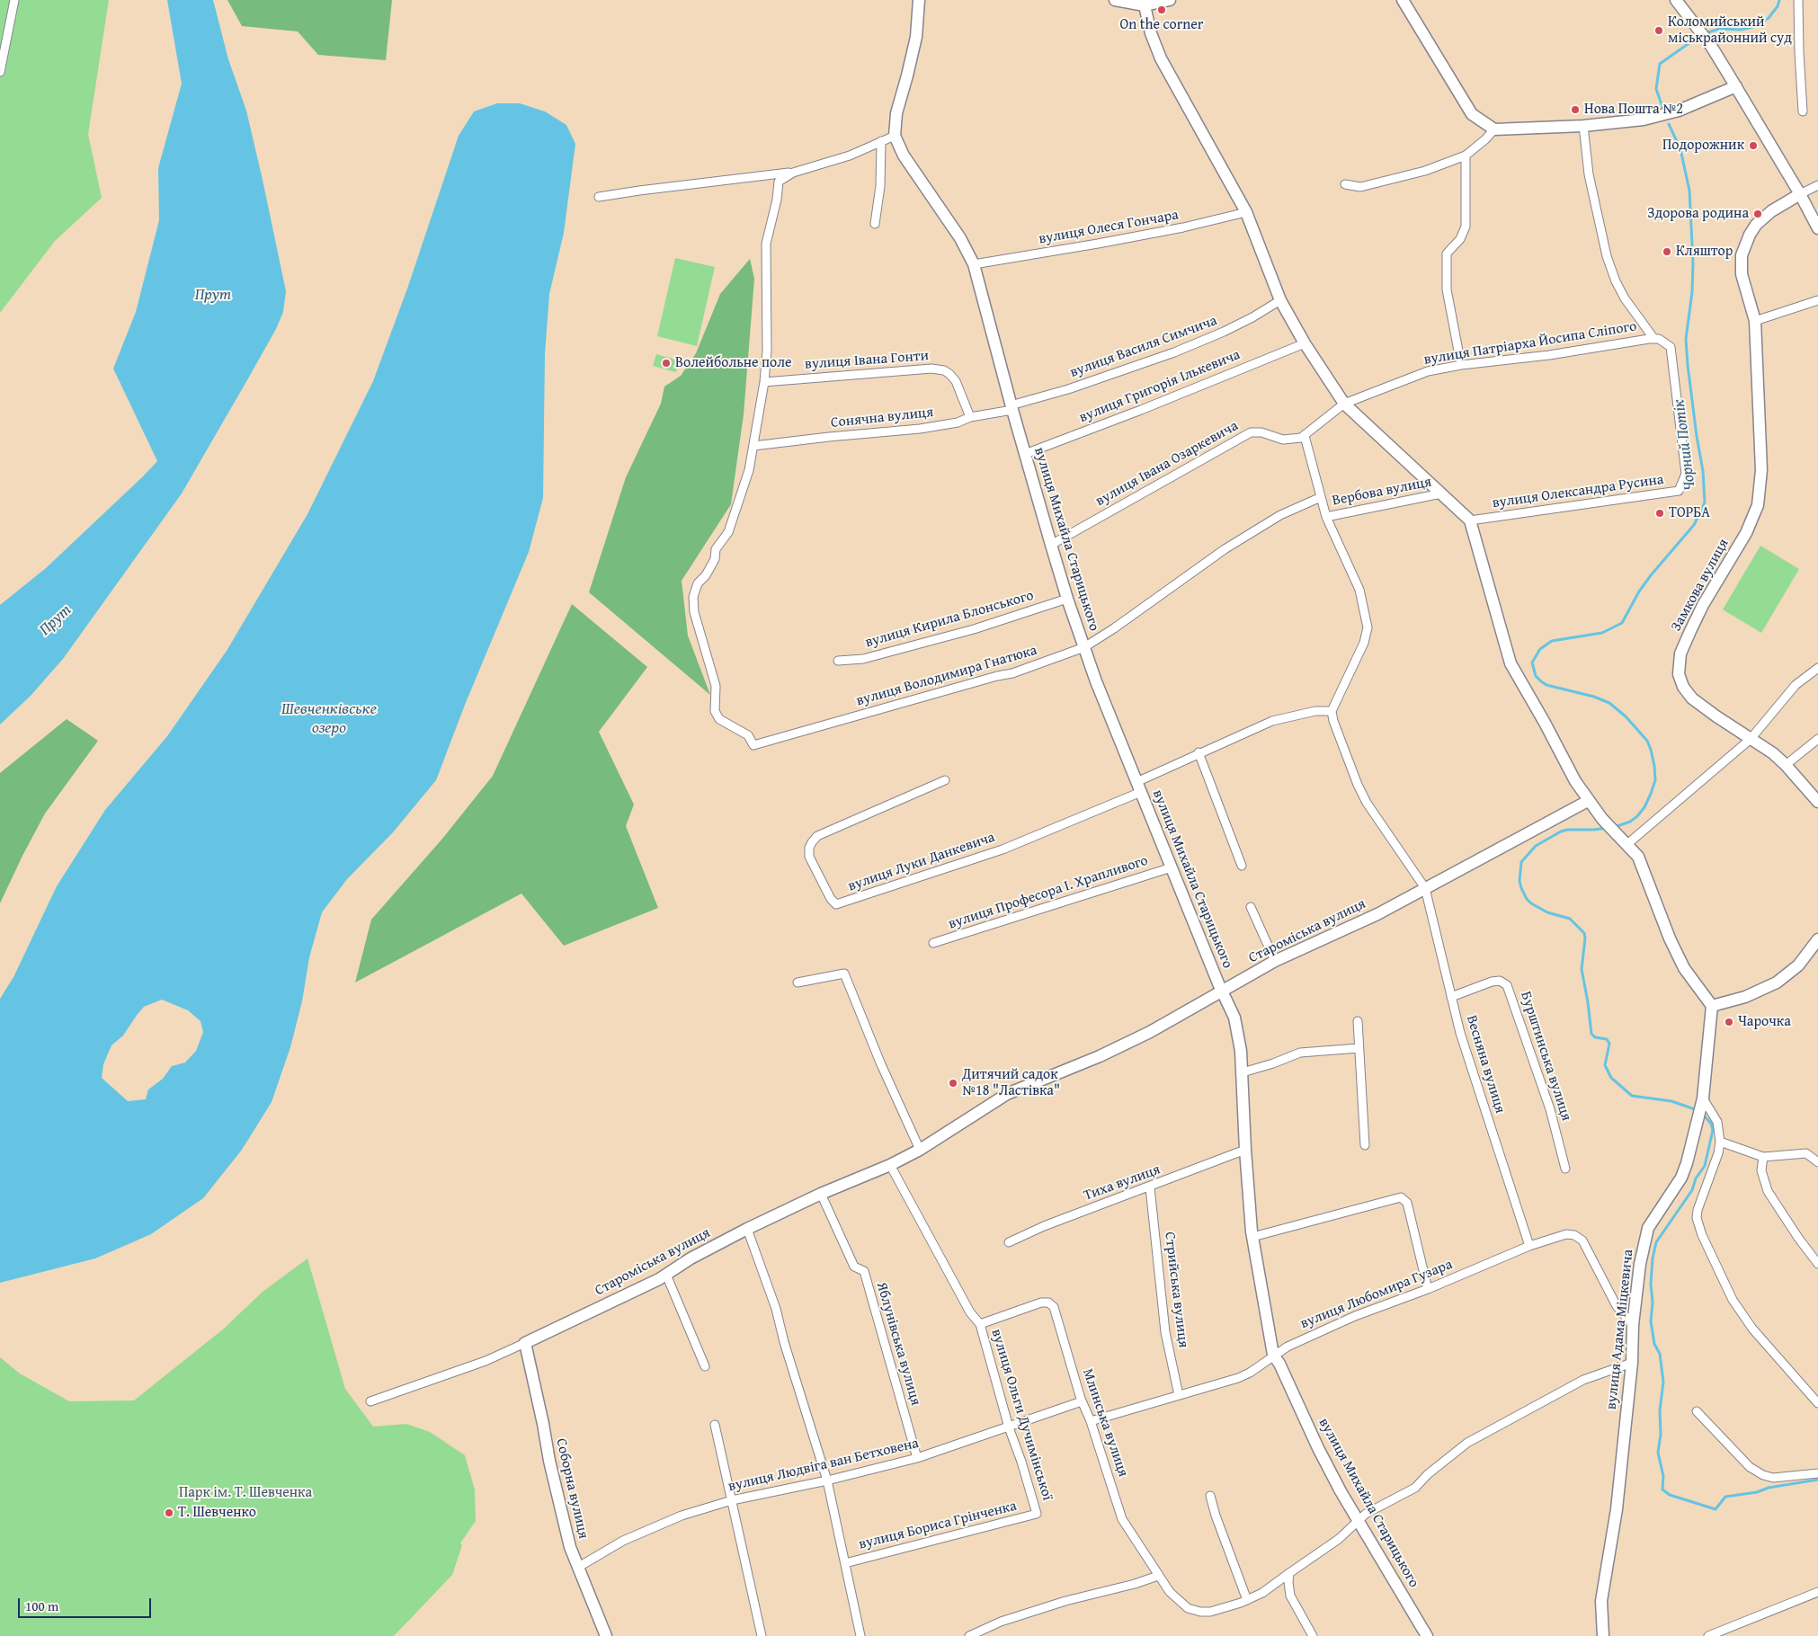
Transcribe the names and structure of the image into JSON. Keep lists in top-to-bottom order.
{
  "streets": {
    "street": [
      "вулиця Олеся Гончара",
      "вулиця Патріарха Йосипа Сліпого",
      "вулиця Василя Симчича",
      "вулиця Івана Гонти",
      "вулиця Григорія Ількевича",
      "Сонячна вулиця",
      "вулиця Івана Озаркевича",
      "Вербова вулиця",
      "вулиця Олександра Русина",
      "вулиця Михайла Старицького",
      "Замкова вулиця",
      "вулиця Кирила Блонського",
      "вулиця Володимира Гнатюка",
      "вулиця Луки Данкевича",
      "вулиця Професора І. Храпливого",
      "Староміська вулиця",
      "Бурштинська вулиця",
      "Весняна вулиця",
      "Тиха вулиця",
      "Стрийська вулиця",
      "вулиця Любомира Гузара",
      "вулиця Адама Міцкевича",
      "Яблунівська вулиця",
      "вулиця Ольги Дучимінської",
      "Млинська вулиця",
      "вулиця Людвіга ван Бетховена",
      "Соборна вулиця",
      "вулиця Бориса Грінченка"
    ]
  },
  "crossings": [
    ["вулиця Олеся Гончара", "вулиця Михайла Старицького"],
    ["вулиця Патріарха Йосипа Сліпого", "вулиця Олександра Русина"],
    ["вулиця Василя Симчича", "Сонячна вулиця"],
    ["вулиця Василя Симчича", "вулиця Михайла Старицького"],
    ["вулиця Івана Гонти", "Сонячна вулиця"],
    ["вулиця Григорія Ількевича", "вулиця Михайла Старицького"],
    ["Сонячна вулиця", "вулиця Михайла Старицького"],
    ["Сонячна вулиця", "вулиця Володимира Гнатюка"],
    ["вулиця Івана Озаркевича", "вулиця Михайла Старицького"],
    ["вулиця Михайла Старицького", "вулиця Кирила Блонського"],
    ["вулиця Михайла Старицького", "вулиця Володимира Гнатюка"],
    ["вулиця Михайла Старицького", "вулиця Луки Данкевича"],
    ["вулиця Михайла Старицького", "вулиця Професора І. Храпливого"],
    ["вулиця Михайла Старицького", "Староміська вулиця"],
    ["вулиця Михайла Старицького", "Тиха вулиця"],
    ["вулиця Михайла Старицького", "вулиця Любомира Гузара"],
    ["вулиця Михайла Старицького", "Млинська вулиця"],
    ["Староміська вулиця", "Весняна вулиця"],
    ["Староміська вулиця", "Яблунівська вулиця"],
    ["Староміська вулиця", "Соборна вулиця"],
    ["Бурштинська вулиця", "Весняна вулиця"],
    ["Весняна вулиця", "вулиця Любомира Гузара"],
    ["Тиха вулиця", "Стрийська вулиця"],
    ["Стрийська вулиця", "вулиця Любомира Гузара"],
    ["вулиця Любомира Гузара", "вулиця Адама Міцкевича"],
    ["вулиця Любомира Гузара", "Млинська вулиця"],
    ["вулиця Адама Міцкевича", "Млинська вулиця"],
    ["Яблунівська вулиця", "вулиця Людвіга ван Бетховена"],
    ["вулиця Ольги Дучимінської", "Млинська вулиця"],
    ["вулиця Ольги Дучимінської", "вулиця Людвіга ван Бетховена"],
    ["вулиця Ольги Дучимінської", "вулиця Бориса Грінченка"],
    ["Млинська вулиця", "вулиця Людвіга ван Бетховена"],
    ["вулиця Людвіга ван Бетховена", "Соборна вулиця"]
  ],
  "water": ["Прут", "Чорний Потік", "Шевченківське озеро"],
  "parks": ["Парк ім. Т. Шевченка"],
  "places": [
    "On the corner",
    "Коломийський міськрайонний суд",
    "Нова Пошта №2",
    "Подорожник",
    "Здорова родина",
    "Кляштор",
    "Волейбольне поле",
    "ТОРБА",
    "Чарочка",
    "Дитячий садок №18 \"Ластівка\"",
    "Т. Шевченко"
  ],
  "scale_bar": "100 m"
}
